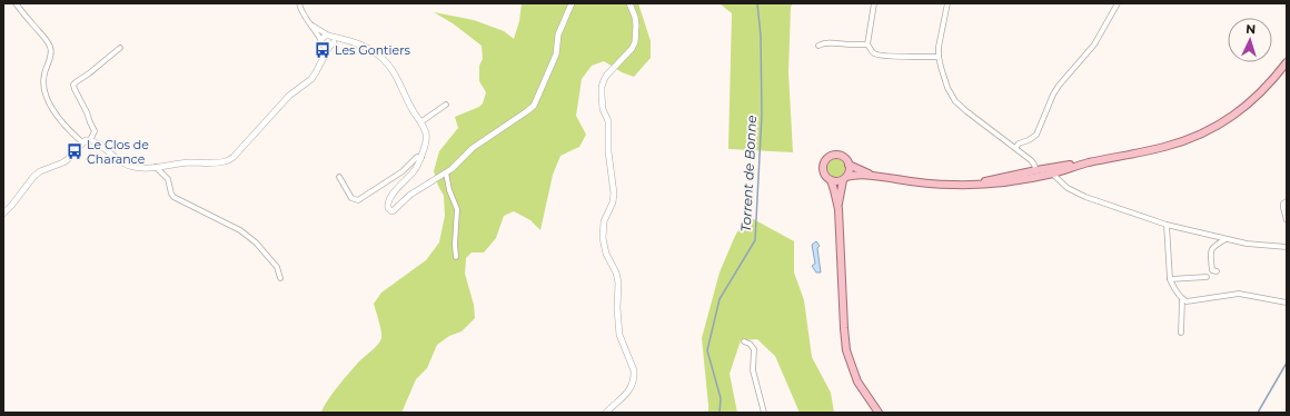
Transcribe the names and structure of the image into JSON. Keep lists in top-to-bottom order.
{
  "water": ["Torrent de Bonne"],
  "places": {
    "bus stop": ["Les Gontiers", "Le Clos de Charance"]
  },
  "north": "top"
}
